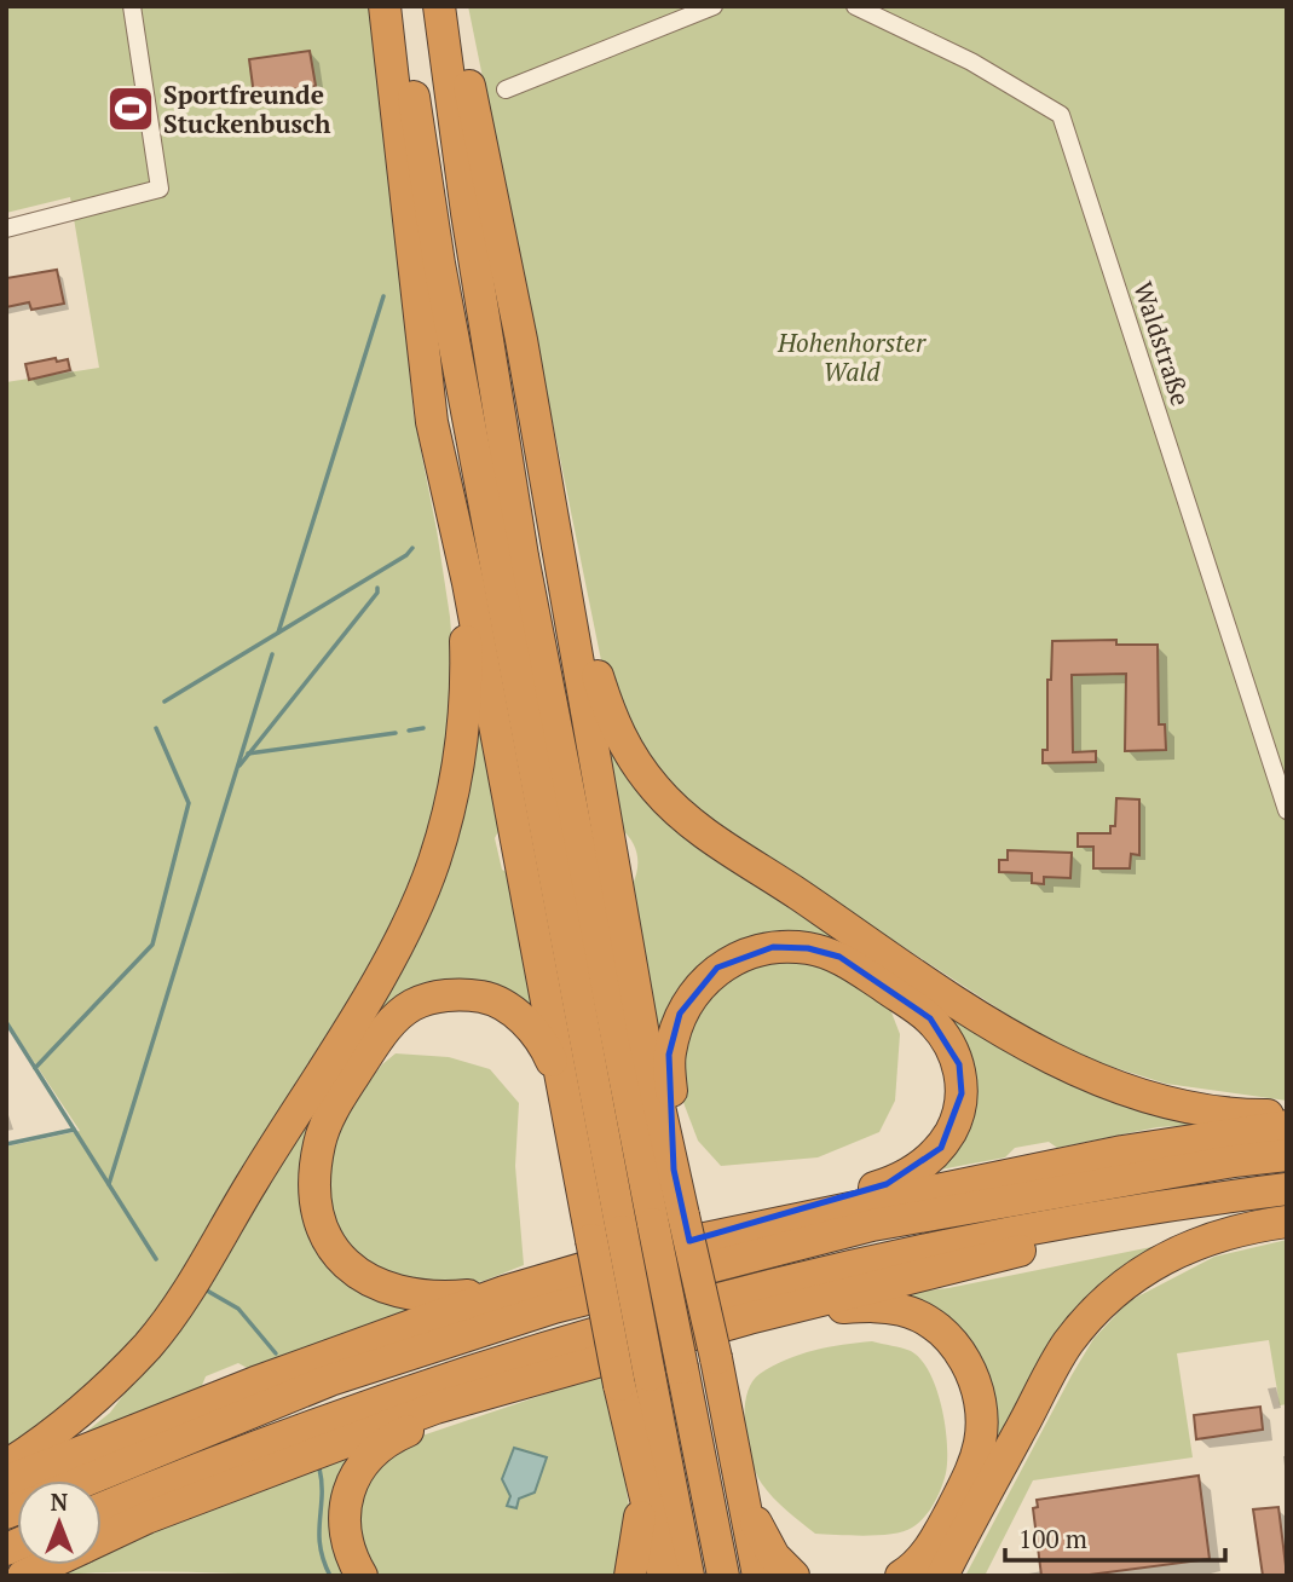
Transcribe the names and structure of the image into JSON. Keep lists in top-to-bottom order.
{
  "streets": {
    "street": ["Waldstraße"]
  },
  "parks": ["Hohenhorster Wald"],
  "places": {
    "sports": ["Sportfreunde Stuckenbusch"]
  },
  "scale_bar": "100 m",
  "north": "top"
}
